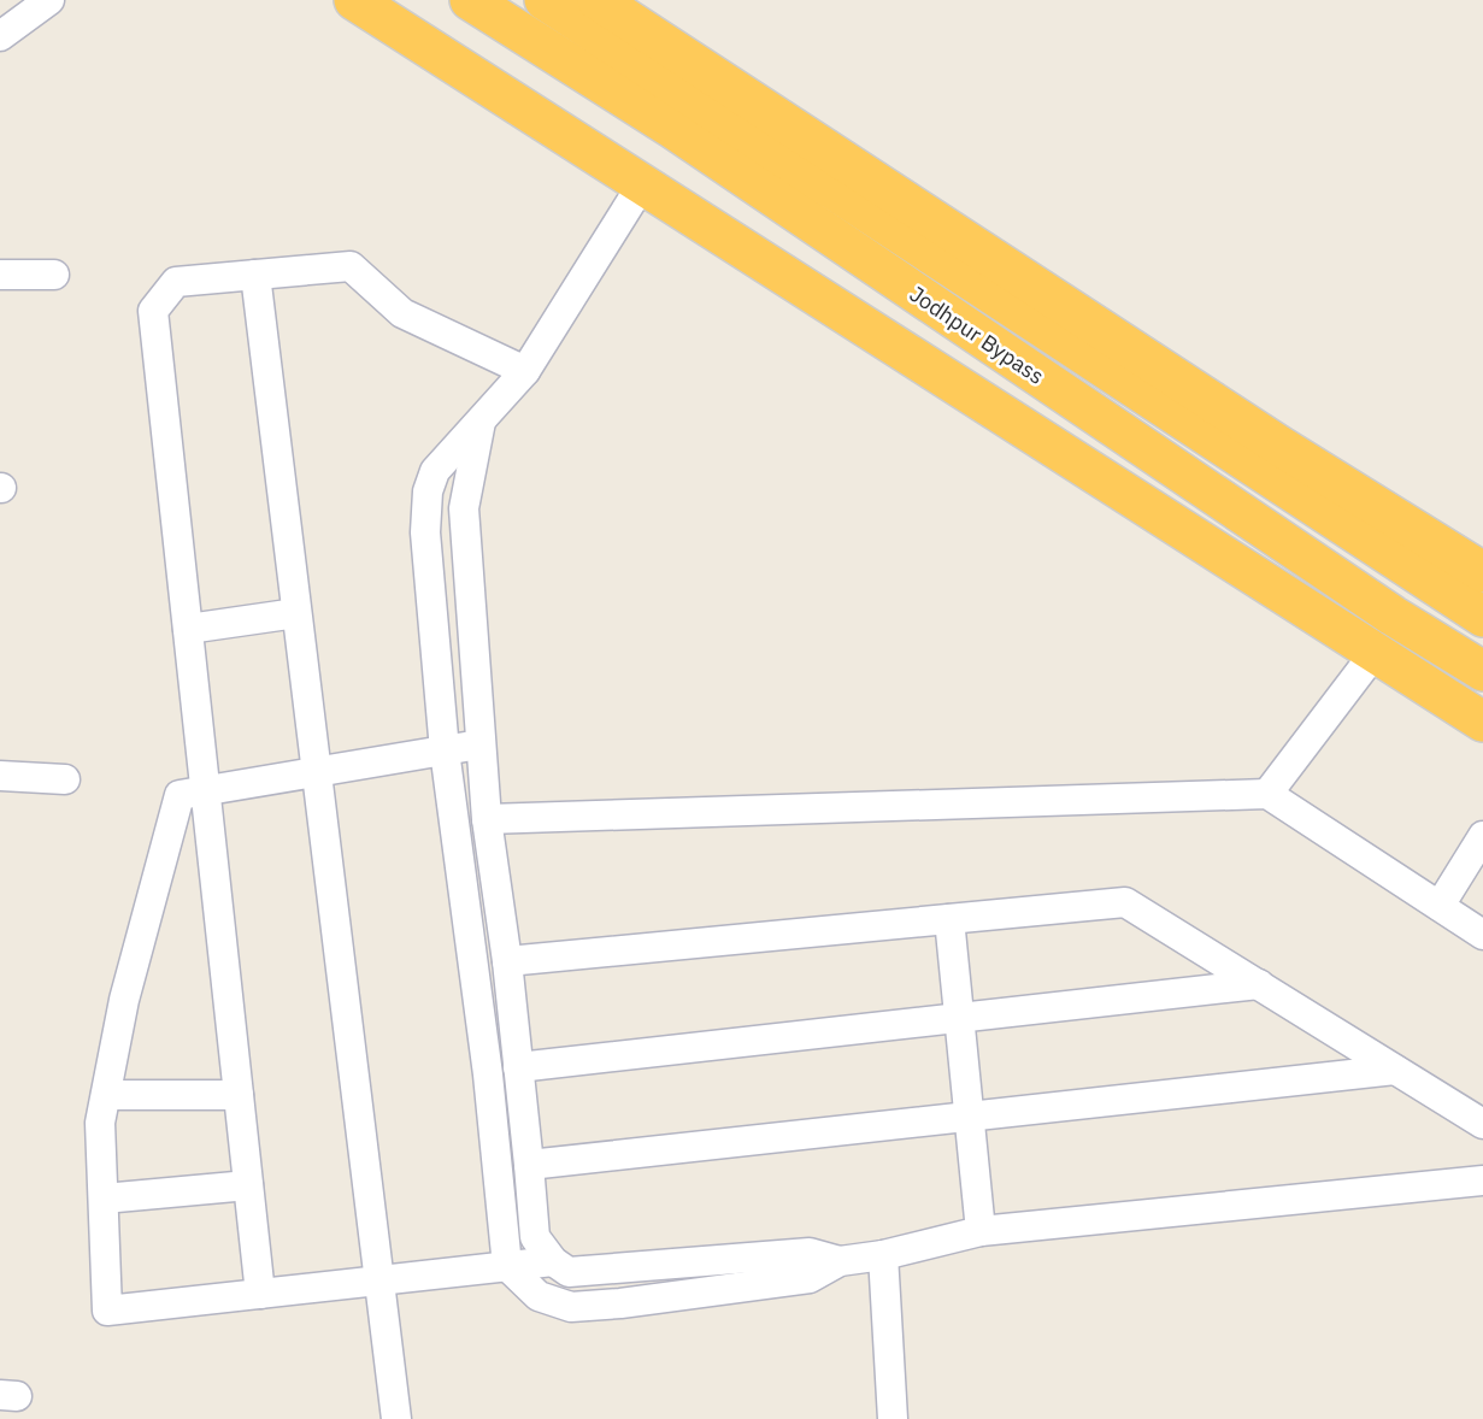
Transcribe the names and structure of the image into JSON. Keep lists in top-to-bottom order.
{
  "streets": {
    "highway": ["Jodhpur Bypass"]
  }
}
